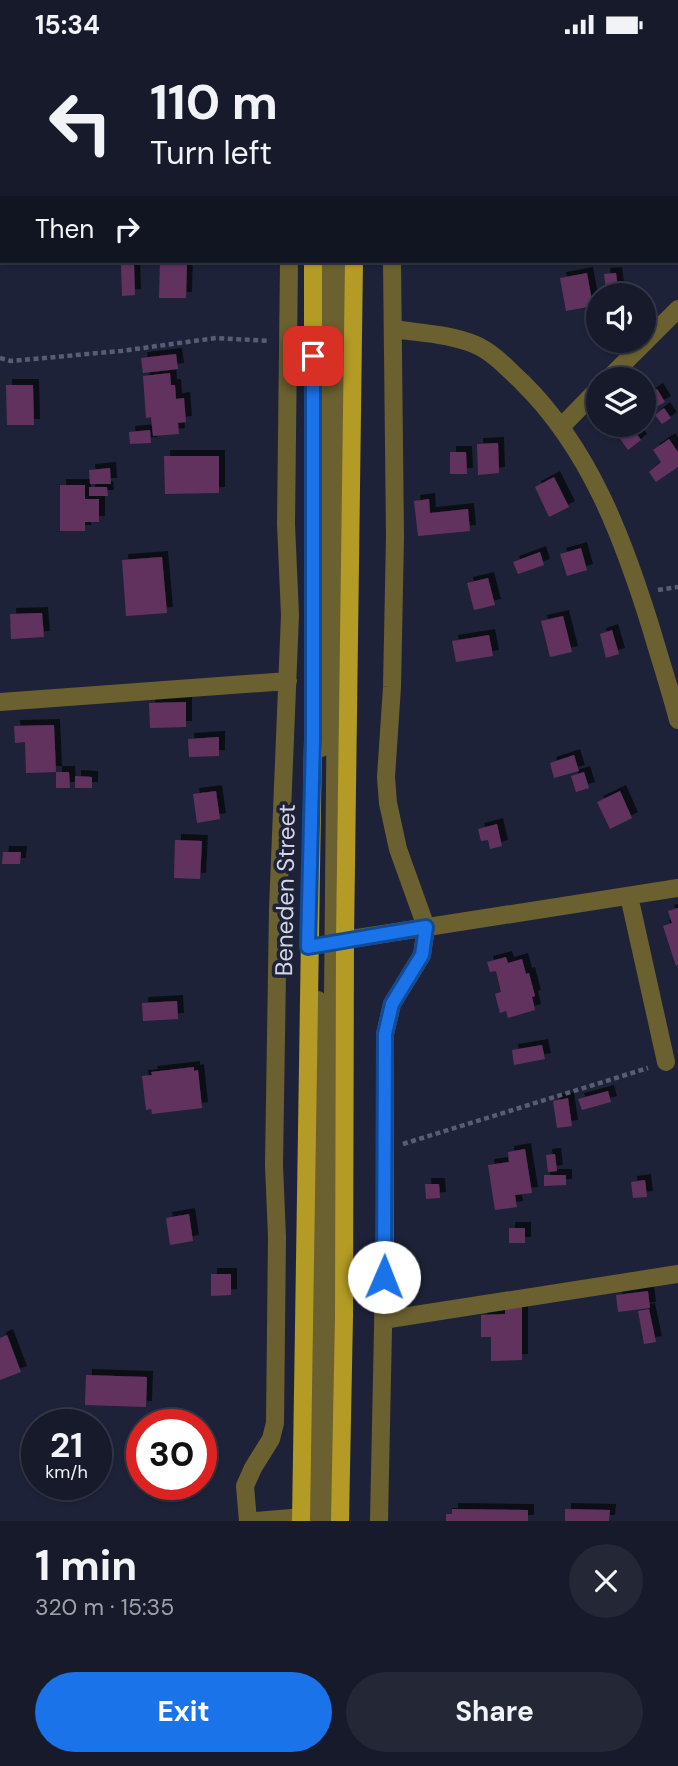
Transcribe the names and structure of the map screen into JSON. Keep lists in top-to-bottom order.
{
  "streets": {
    "main road": ["Beneden Street"]
  },
  "page": {
    "status": "15:34",
    "turn": ["110 m", "Turn left"],
    "then": "Then",
    "speed": "21 km/h",
    "limit": "30",
    "heading": ["1 min", "320 m · 15:35"],
    "buttons": ["Exit", "Share"]
  }
}
